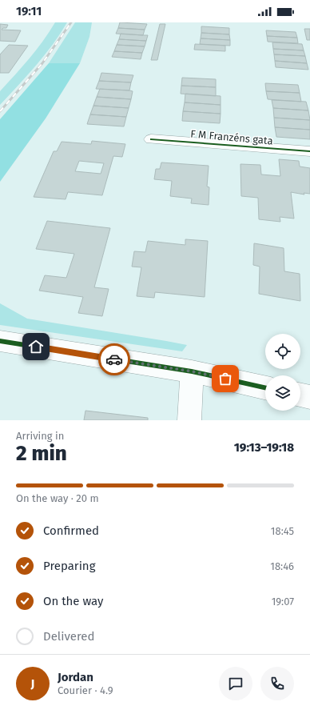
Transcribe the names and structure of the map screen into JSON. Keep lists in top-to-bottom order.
{
  "streets": {
    "street": ["F M Franzéns gata"]
  },
  "page": {
    "status": "19:11",
    "heading": ["2 min", "Arriving in", "19:13–19:18"],
    "panel": ["Jordan", "Courier · 4.9"],
    "bar": "On the way · 20 m",
    "list": [
      ["Confirmed", "18:45"],
      ["Preparing", "18:46"],
      ["On the way", "19:07"],
      "Delivered"
    ],
    "round": "J"
  }
}
